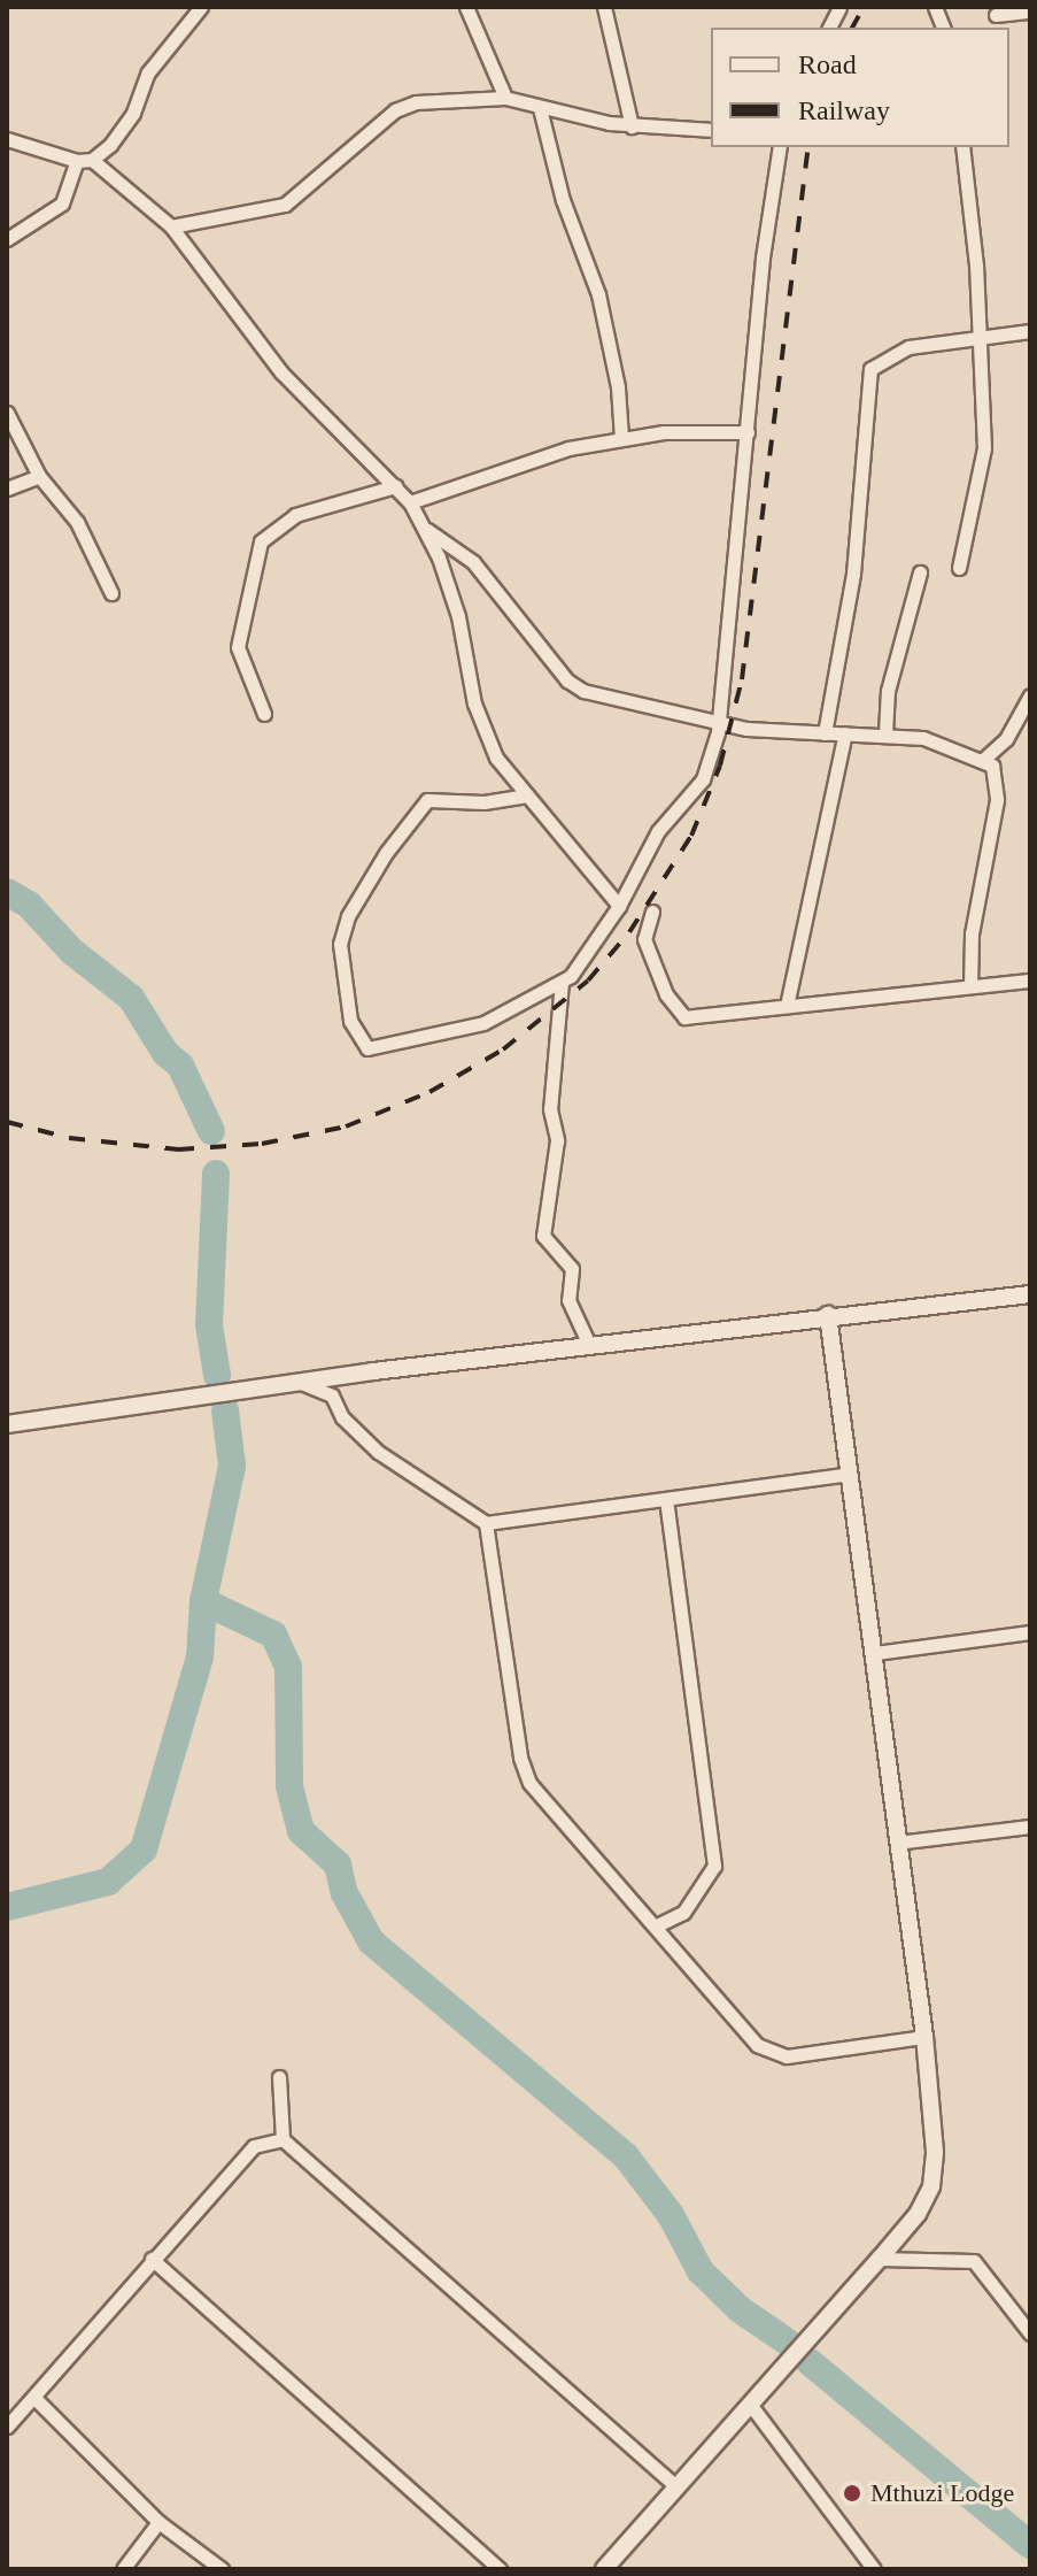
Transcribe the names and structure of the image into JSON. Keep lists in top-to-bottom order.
{
  "places": ["Mthuzi Lodge"],
  "legend": ["Road", "Railway"]
}
